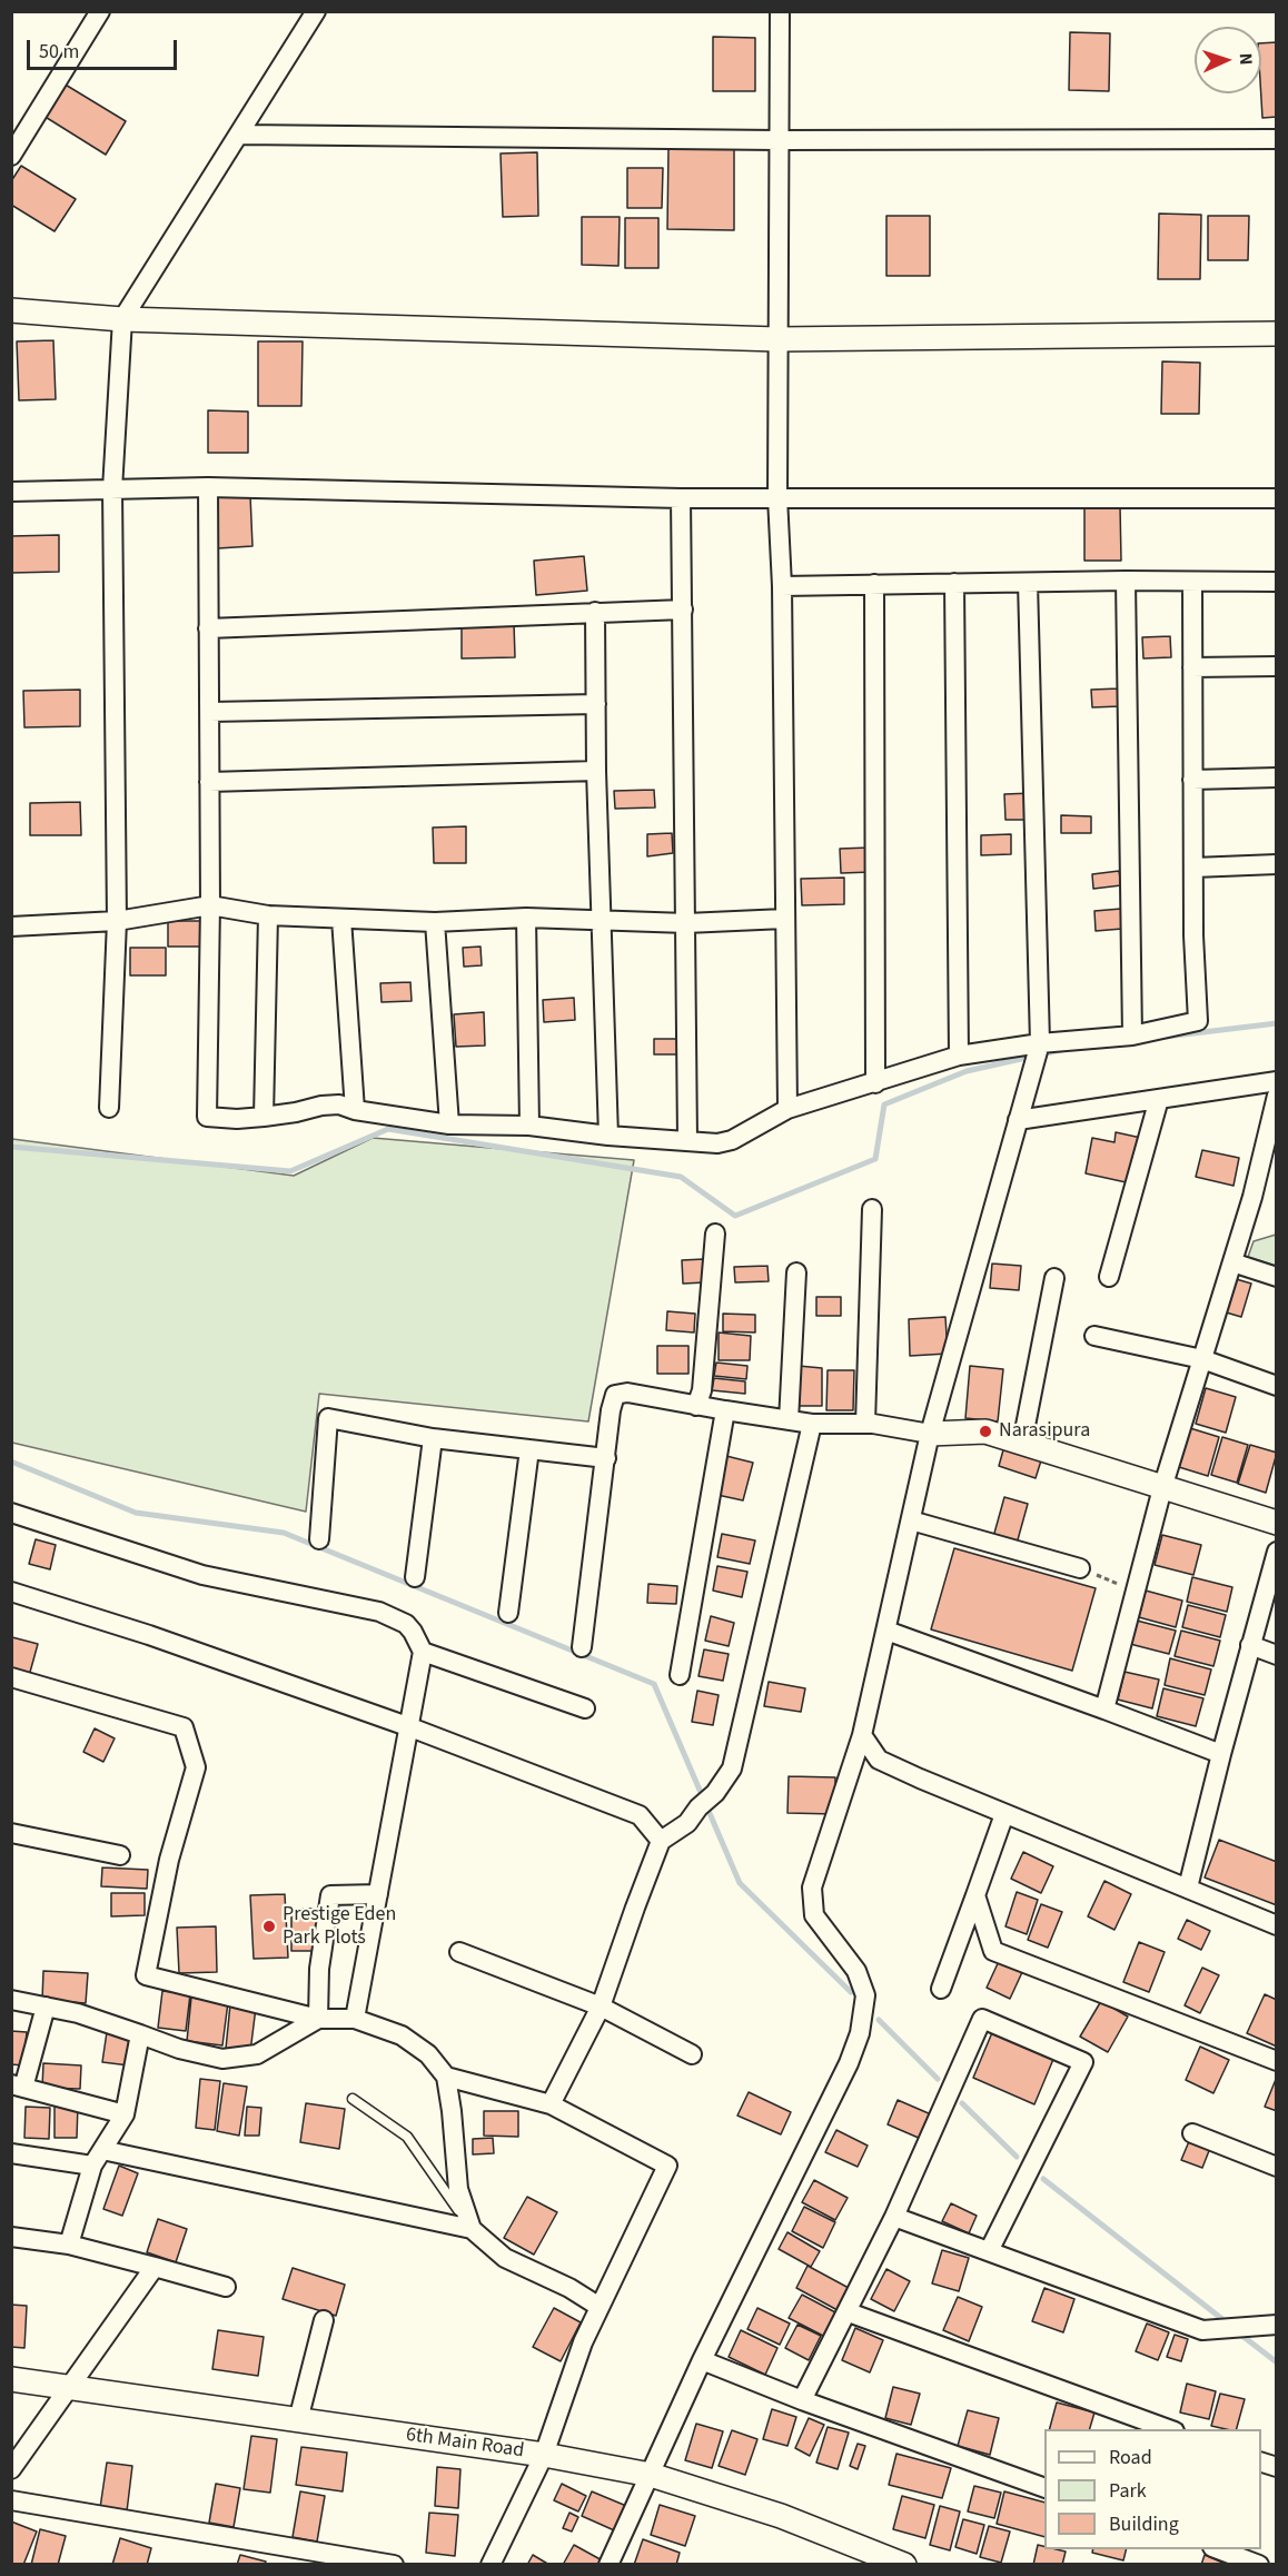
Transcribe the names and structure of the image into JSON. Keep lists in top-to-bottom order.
{
  "streets": {
    "street": ["6th Main Road"]
  },
  "places": ["Narasipura", "Prestige Eden Park Plots"],
  "legend": ["Road", "Park", "Building"],
  "scale_bar": "50 m",
  "north": "right"
}
